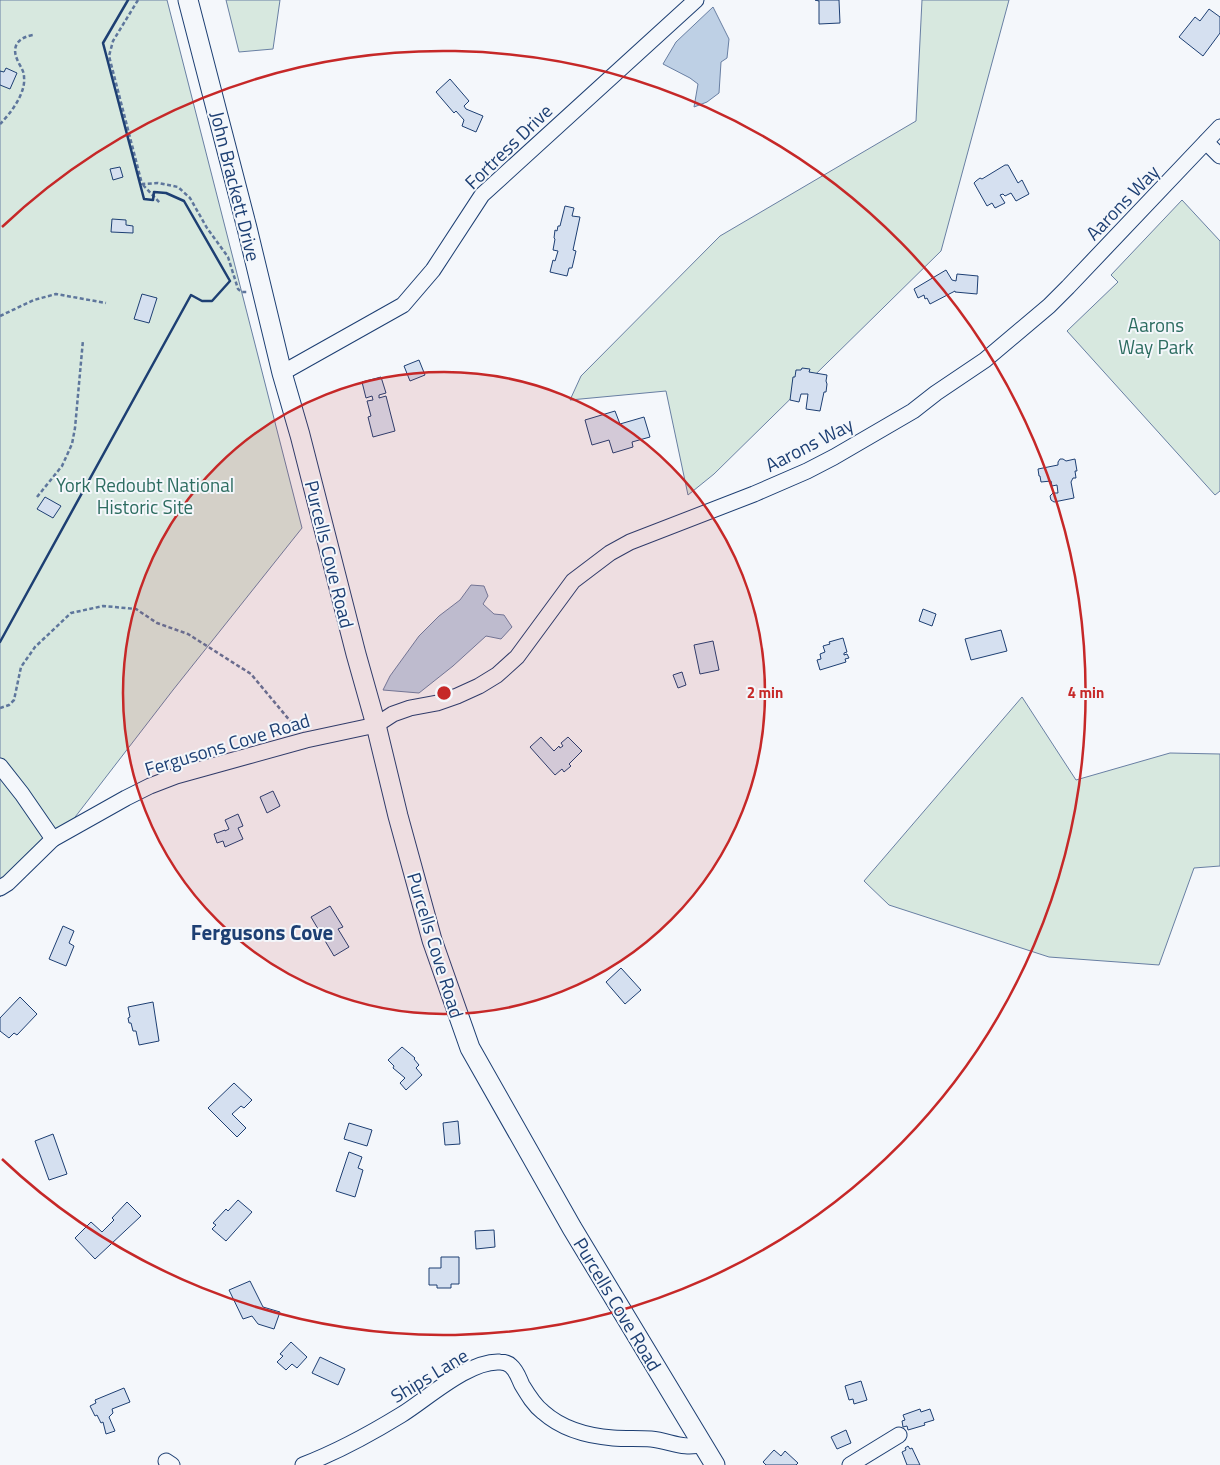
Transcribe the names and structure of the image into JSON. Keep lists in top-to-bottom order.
{
  "streets": {
    "main road": ["John Brackett Drive", "Purcells Cove Road"],
    "street": [
      "Fortress Drive",
      "Aarons Way",
      "Fergusons Cove Road",
      "Ships Lane"
    ]
  },
  "crossings": [
    ["Fortress Drive", "John Brackett Drive"],
    ["Fortress Drive", "Purcells Cove Road"],
    ["John Brackett Drive", "Purcells Cove Road"],
    ["Aarons Way", "Purcells Cove Road"],
    ["Aarons Way", "Fergusons Cove Road"],
    ["Purcells Cove Road", "Fergusons Cove Road"],
    ["Purcells Cove Road", "Ships Lane"]
  ],
  "districts": ["Fergusons Cove"],
  "parks": ["Aarons Way Park", "York Redoubt National Historic Site"],
  "rings": ["2 min", "4 min"]
}
